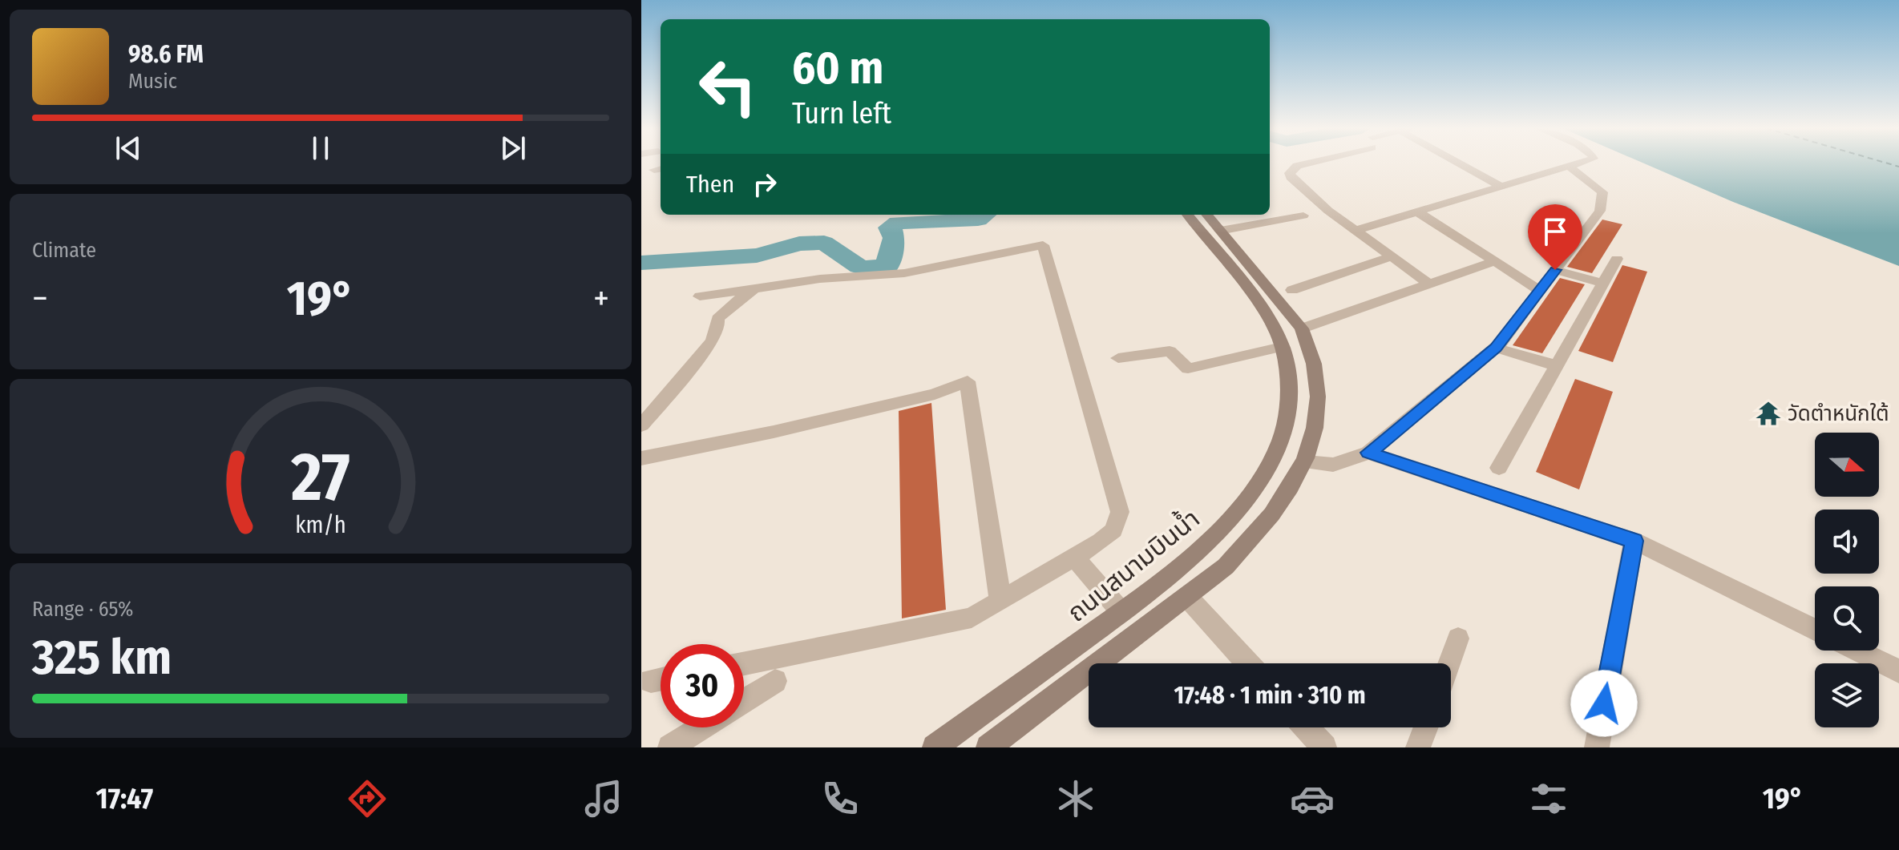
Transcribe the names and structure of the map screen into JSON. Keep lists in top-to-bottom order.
{
  "streets": {
    "main road": ["ถนนสนามบินน้ำ"]
  },
  "places": {
    "temple": ["วัดตำหนักใต้"]
  },
  "north": "right",
  "page": {
    "turn": ["60 m", "Turn left"],
    "song": ["98.6 FM", "Music"],
    "then": "Then",
    "tile": [
      "Climate",
      ["Range · 65%", "325 km"]
    ],
    "heat": ["−", "19°", "+"],
    "limit": "30",
    "trip": "17:48 · 1 min · 310 m",
    "tabs": ["17:47", "19°"],
    "gauge": ["27", "km/h"]
  }
}
